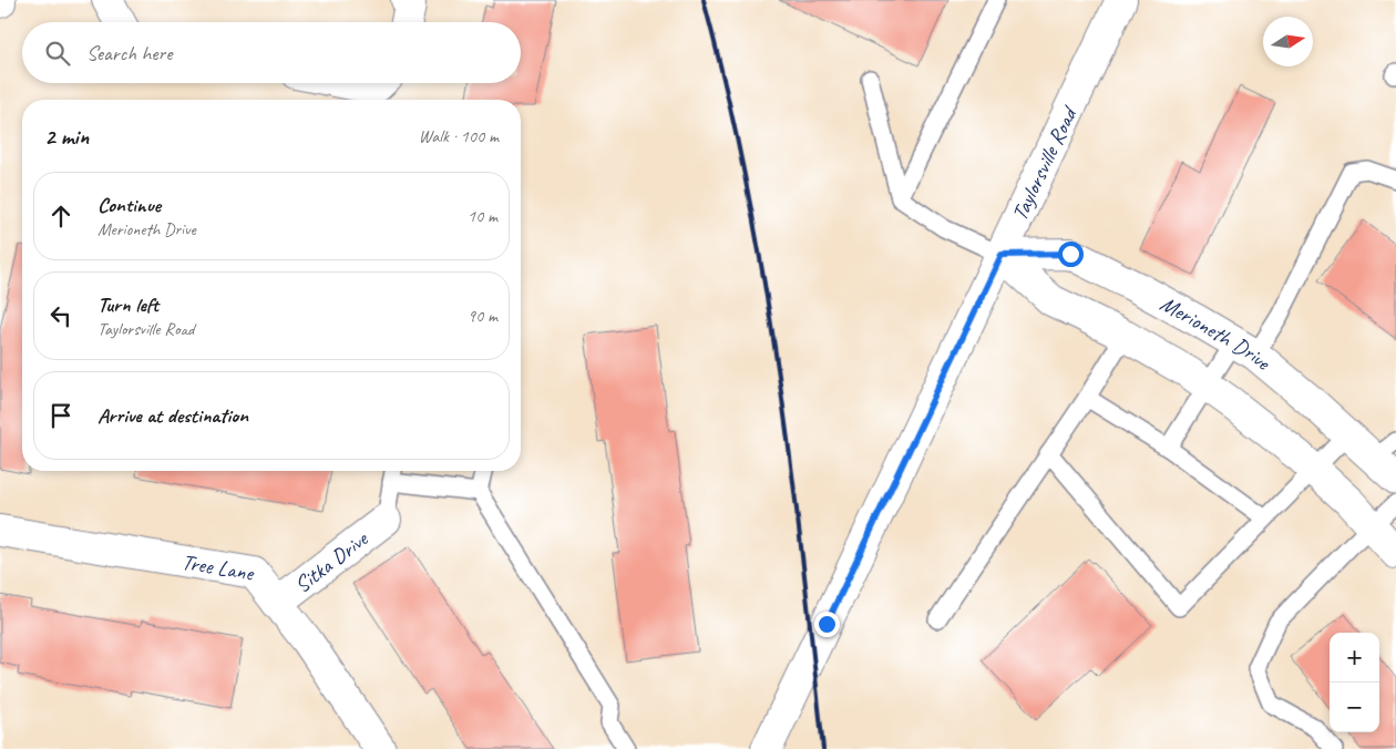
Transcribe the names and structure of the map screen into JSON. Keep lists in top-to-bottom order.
{
  "streets": {
    "street": [
      "Taylorsville Road",
      "Merioneth Drive",
      "Sitka Drive",
      "Tree Lane"
    ]
  },
  "crossings": [
    ["Taylorsville Road", "Merioneth Drive"],
    ["Sitka Drive", "Tree Lane"]
  ],
  "north": "right",
  "page": {
    "search": "Search here",
    "heading": ["2 min", "Walk · 100 m"],
    "list": [
      ["Continue", "Merioneth Drive", "10 m"],
      ["Turn left", "Taylorsville Road", "90 m"],
      "Arrive at destination"
    ],
    "map_buttons": ["+", "−"]
  }
}
